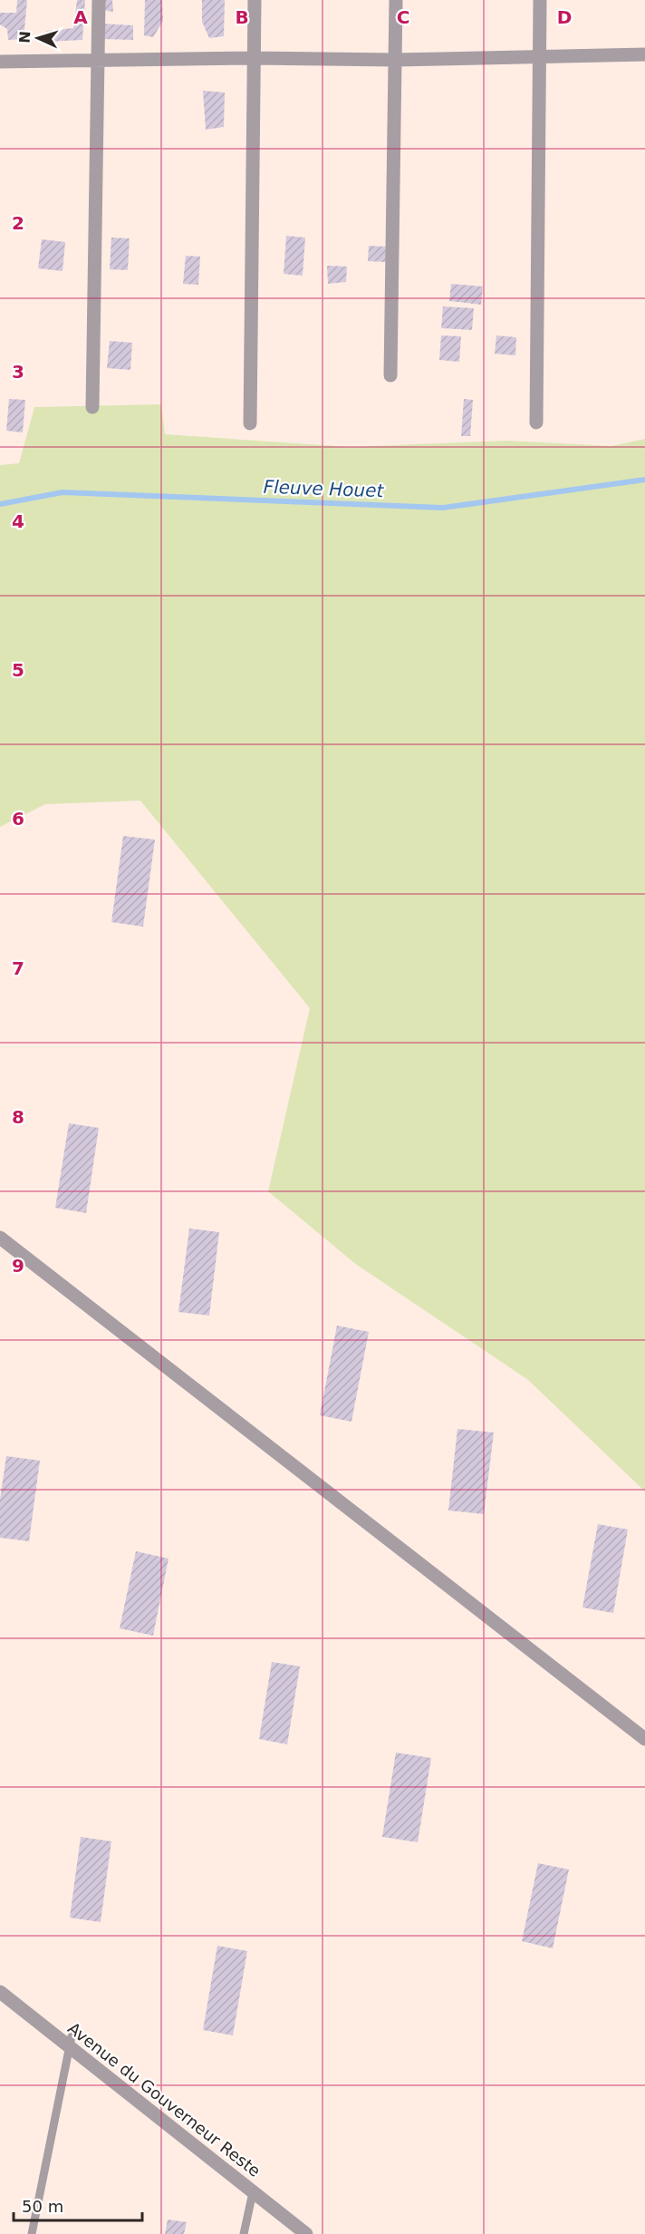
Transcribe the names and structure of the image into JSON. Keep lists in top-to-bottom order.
{
  "streets": {
    "street": ["Avenue du Gouverneur Reste"]
  },
  "water": ["Fleuve Houet"],
  "scale_bar": "50 m",
  "north": "left",
  "grid": {
    "columns": [
      "A",
      "B",
      "C",
      "D"
    ],
    "rows": [
      "2",
      "3",
      "4",
      "5",
      "6",
      "7",
      "8",
      "9"
    ]
  }
}
